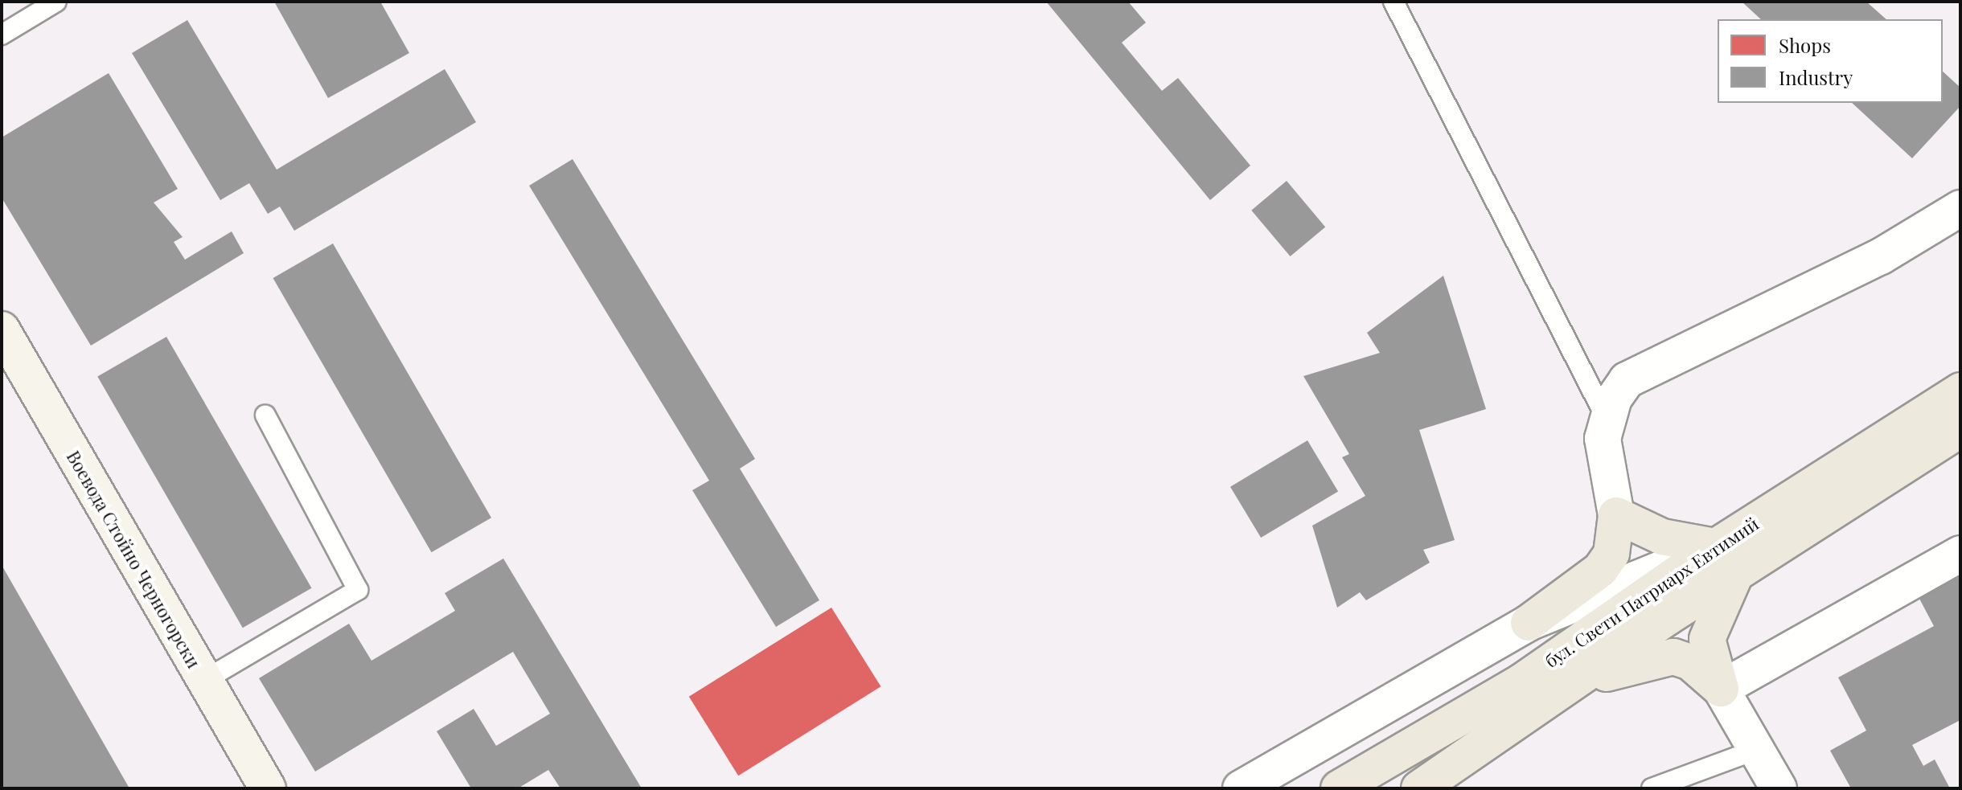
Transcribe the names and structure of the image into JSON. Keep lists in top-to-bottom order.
{
  "streets": {
    "main road": ["бул. Свети Патриарх Евтимий"],
    "street": ["Воевода Стойно Черногорски"]
  },
  "legend": ["Shops", "Industry"]
}
